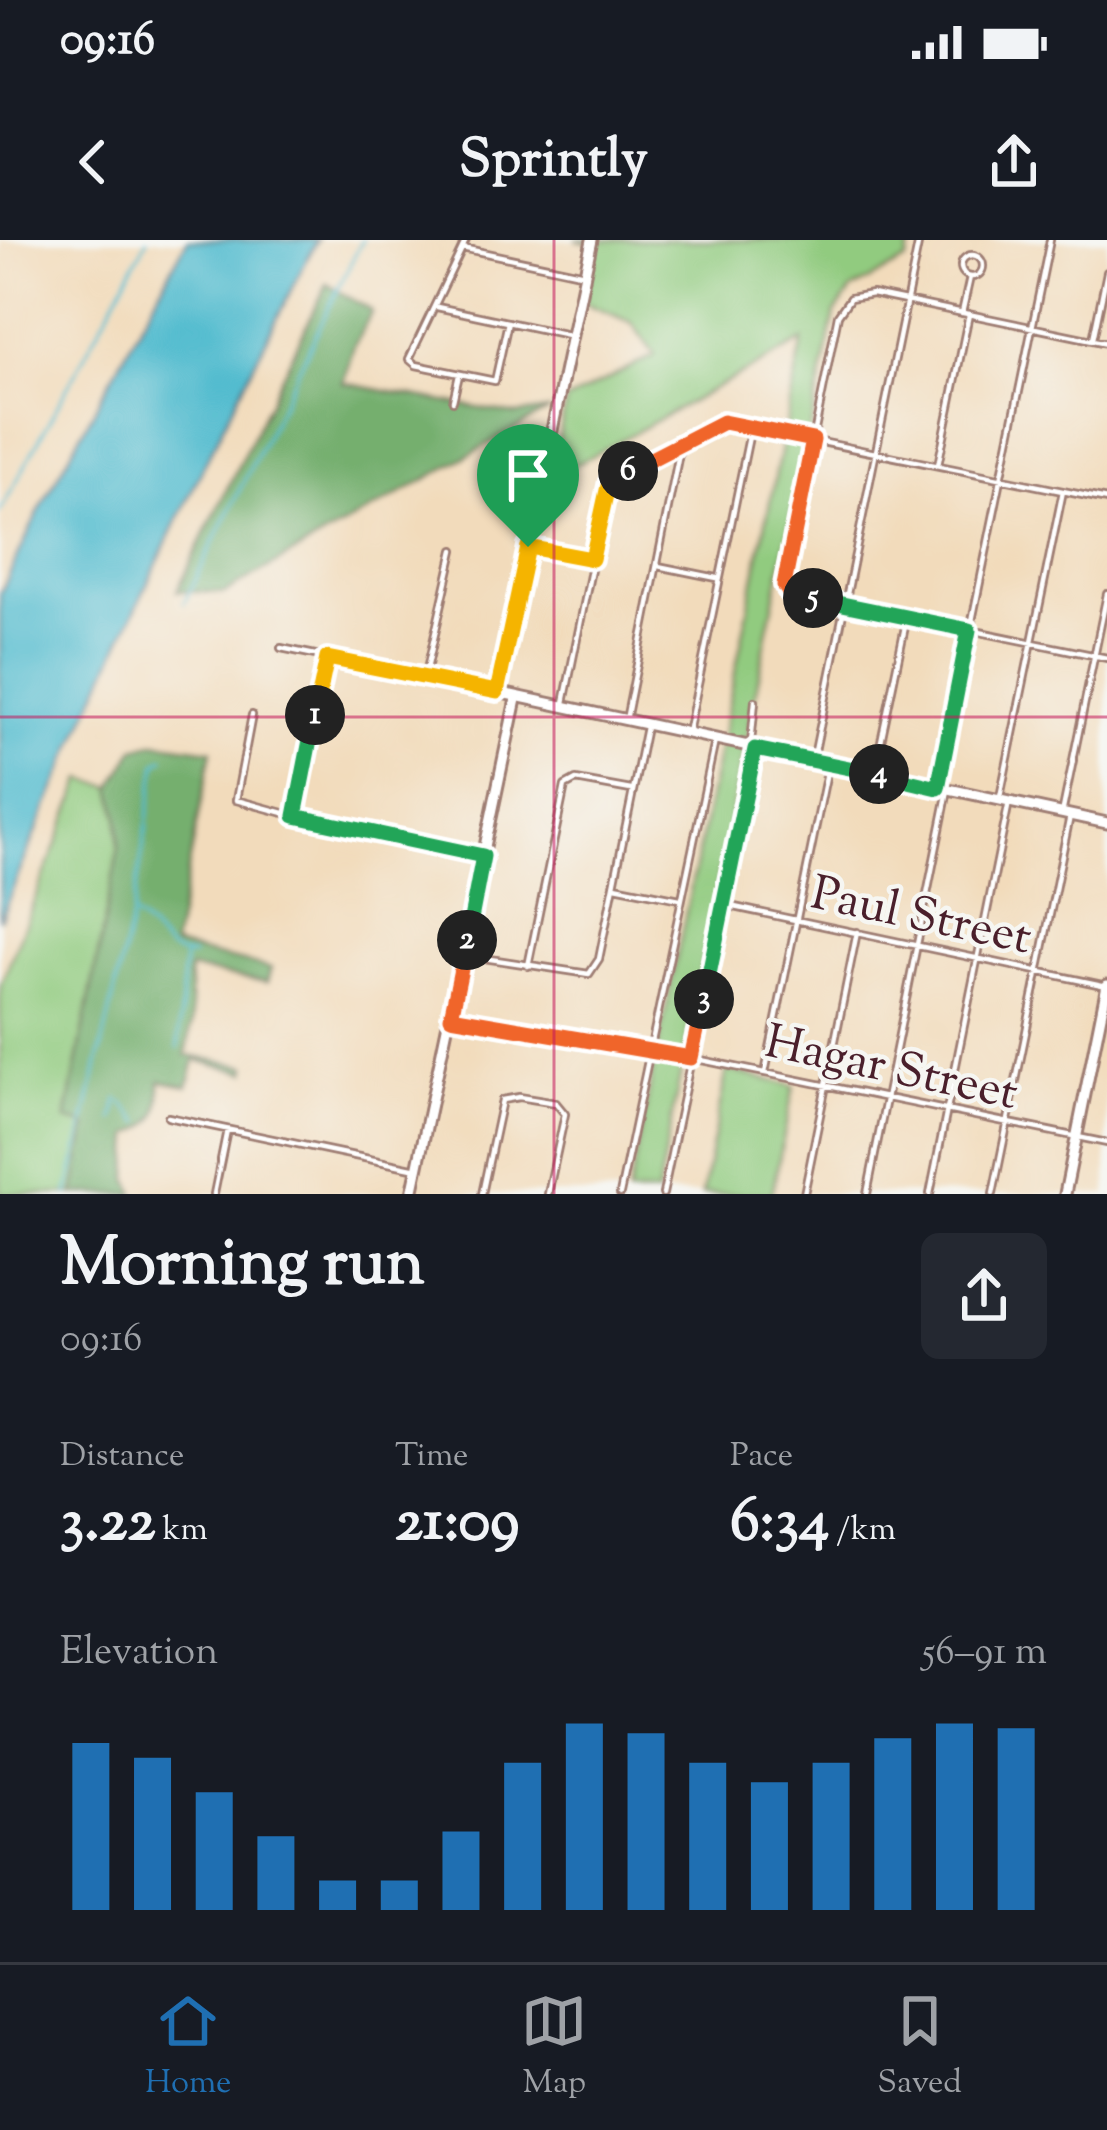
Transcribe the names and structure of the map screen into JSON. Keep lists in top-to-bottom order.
{
  "streets": {
    "street": ["Paul Street", "Hagar Street"]
  },
  "page": {
    "status": "09:16",
    "header": "Sprintly",
    "pins": [
      "6",
      "5",
      "1",
      "4",
      "2",
      "3"
    ],
    "heading": ["Morning run", "09:16"],
    "stats": [
      ["Distance", "3.22 km"],
      ["Time", "21:09"],
      ["Pace", "6:34 /km"]
    ],
    "chart": ["Elevation", "56–91 m"],
    "tabs": ["Home", "Map", "Saved"]
  }
}
